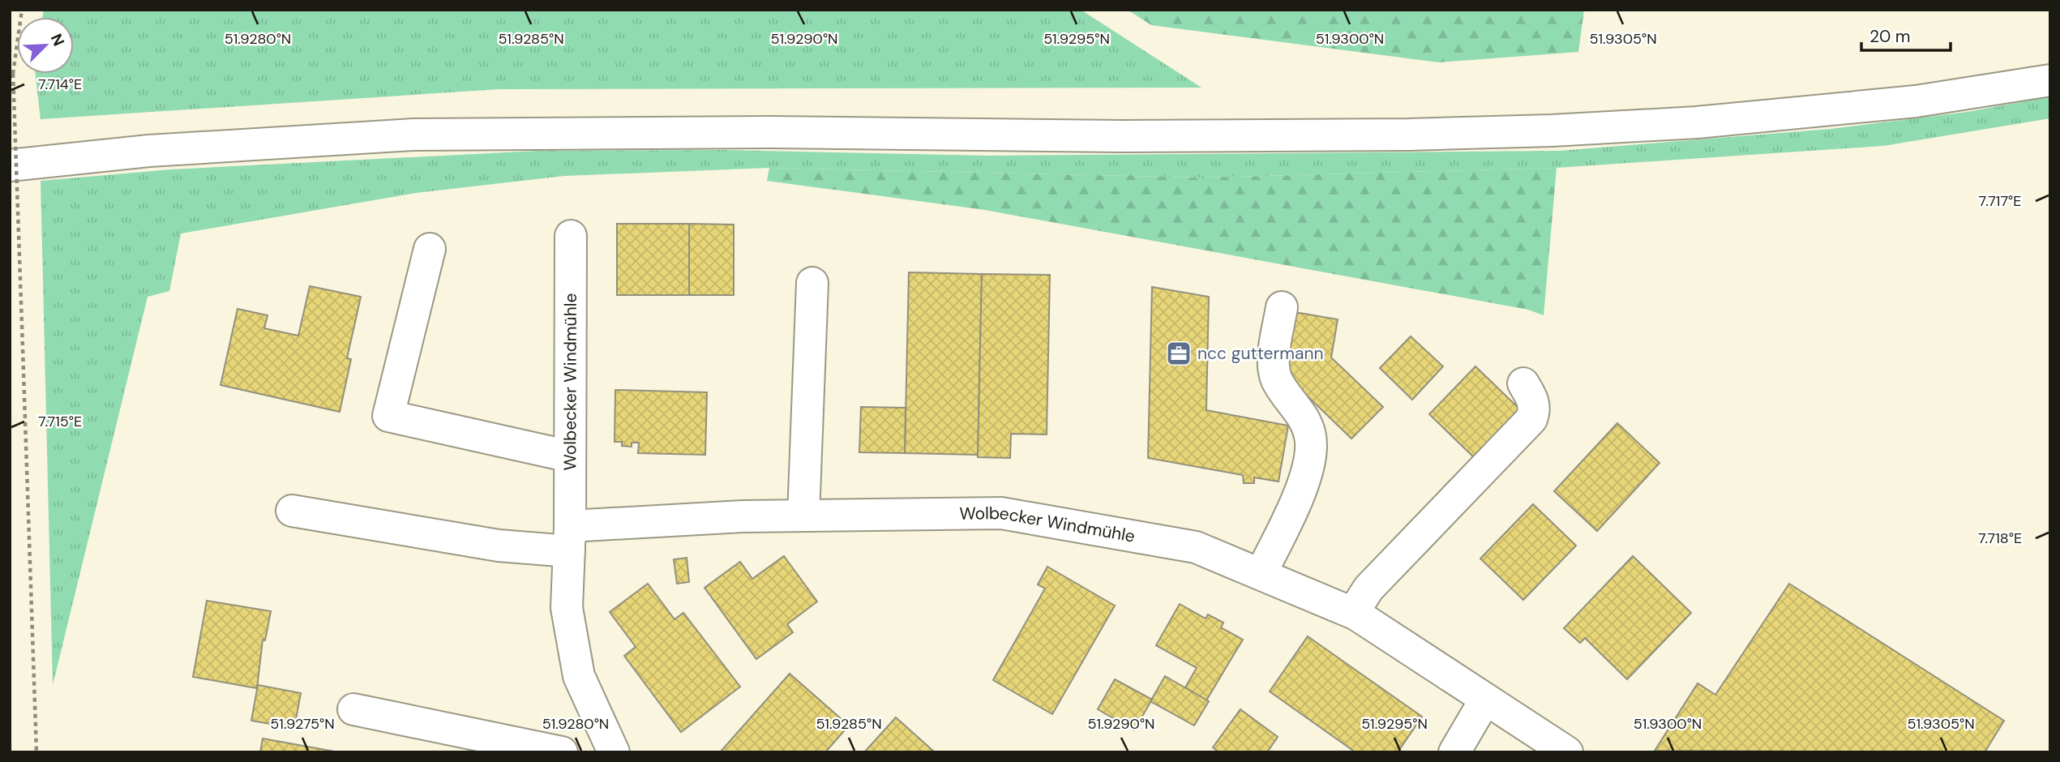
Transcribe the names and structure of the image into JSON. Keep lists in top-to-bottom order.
{
  "streets": {
    "main road": ["Wolbecker Windmühle"]
  },
  "places": {
    "office": ["ncc guttermann"]
  },
  "scale_bar": "20 m",
  "north": "top right",
  "coordinates": [
    "51.9305°N",
    "51.9280°N",
    "51.9285°N",
    "51.9290°N",
    "51.9295°N",
    "51.9300°N",
    "7.714°E",
    "7.717°E",
    "7.715°E",
    "7.718°E",
    "51.9275°N"
  ]
}
